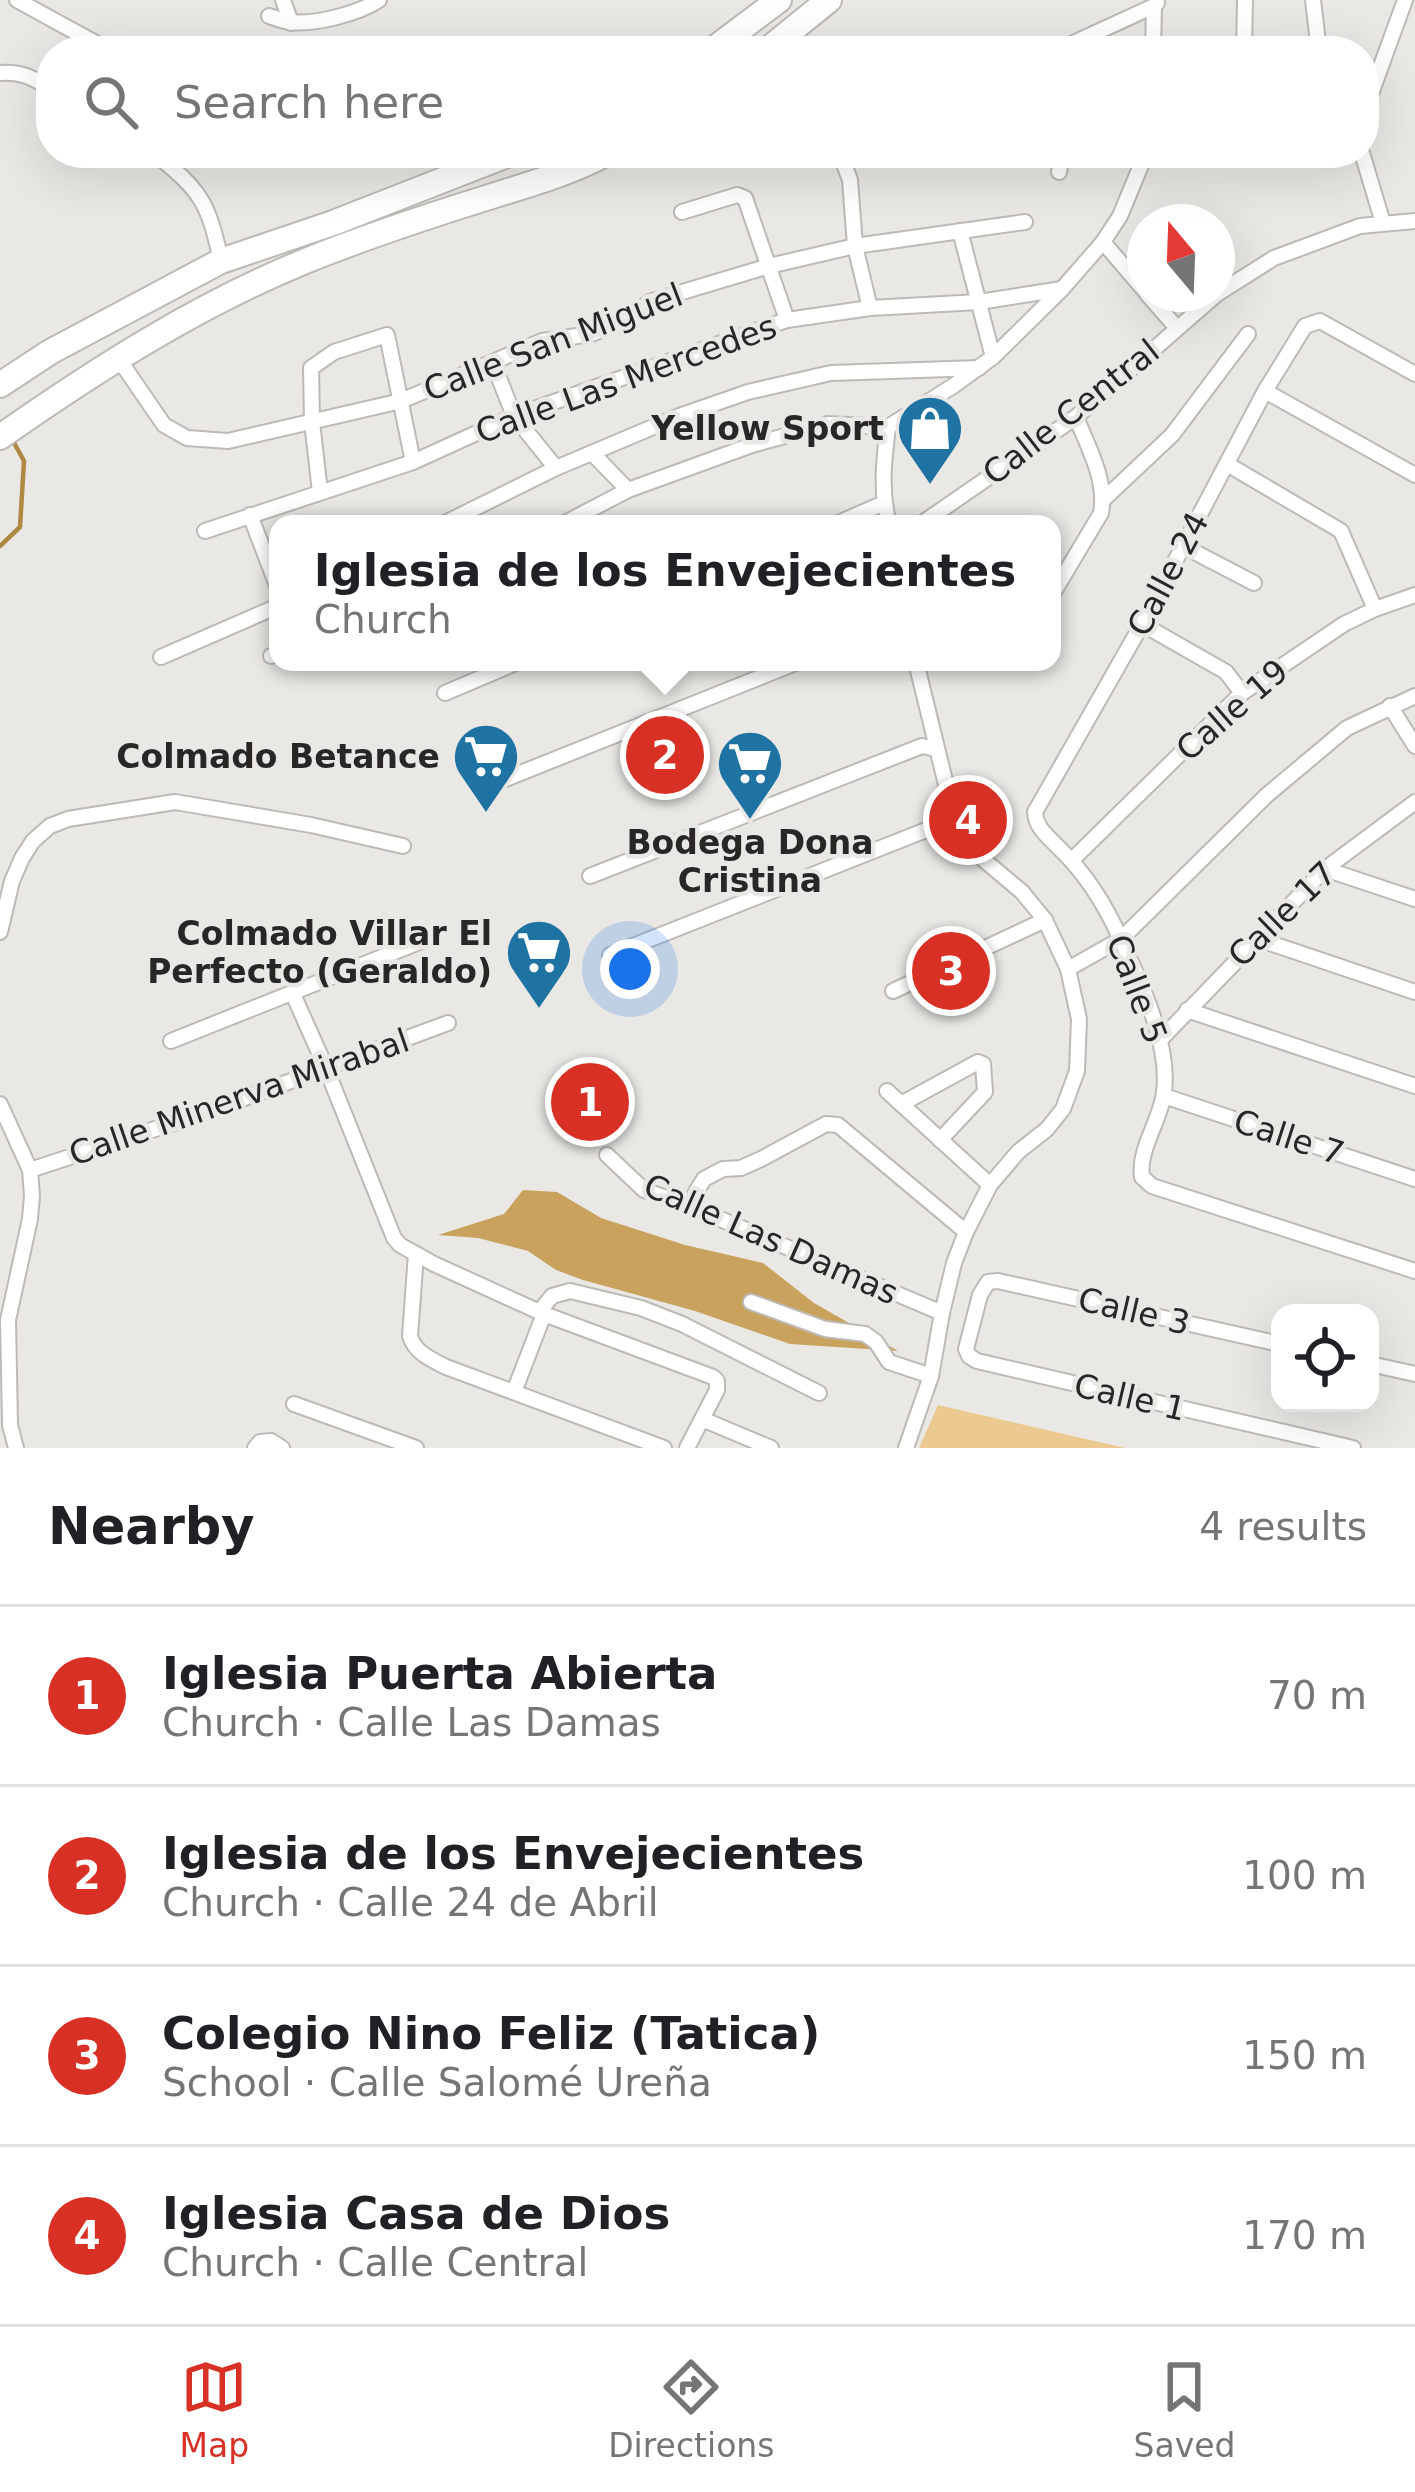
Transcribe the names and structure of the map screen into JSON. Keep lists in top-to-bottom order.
{
  "streets": {
    "street": [
      "Calle San Miguel",
      "Calle Las Mercedes",
      "Calle Central",
      "Calle 24",
      "Calle 19",
      "Calle 17",
      "Calle 5",
      "Calle Minerva Mirabal",
      "Calle 7",
      "Calle Las Damas",
      "Calle 3",
      "Calle 1"
    ]
  },
  "crossings": [
    ["Calle 24", "Calle 5"],
    ["Calle 19", "Calle 5"],
    ["Calle 17", "Calle 5"],
    ["Calle 5", "Calle 7"],
    ["Calle 3", "Calle 1"]
  ],
  "places": {
    "shop": ["Yellow Sport"],
    "supermarket": ["Colmado Betance", "Bodega Dona Cristina", "Colmado Villar El Perfecto (Geraldo)"]
  },
  "north": "top",
  "page": {
    "search": "Search here",
    "popup": ["Iglesia de los Envejecientes", "Church"],
    "pins": [
      "2",
      "4",
      "3",
      "1"
    ],
    "heading": ["Nearby", "4 results"],
    "list": [
      {
        "mark": "1",
        "name": "Iglesia Puerta Abierta",
        "note": "Church · Calle Las Damas",
        "value": "70 m"
      },
      {
        "mark": "2",
        "name": "Iglesia de los Envejecientes",
        "note": "Church · Calle 24 de Abril",
        "value": "100 m"
      },
      {
        "mark": "3",
        "name": "Colegio Nino Feliz (Tatica)",
        "note": "School · Calle Salomé Ureña",
        "value": "150 m"
      },
      {
        "mark": "4",
        "name": "Iglesia Casa de Dios",
        "note": "Church · Calle Central",
        "value": "170 m"
      }
    ],
    "nav": ["Map", "Directions", "Saved"]
  }
}
